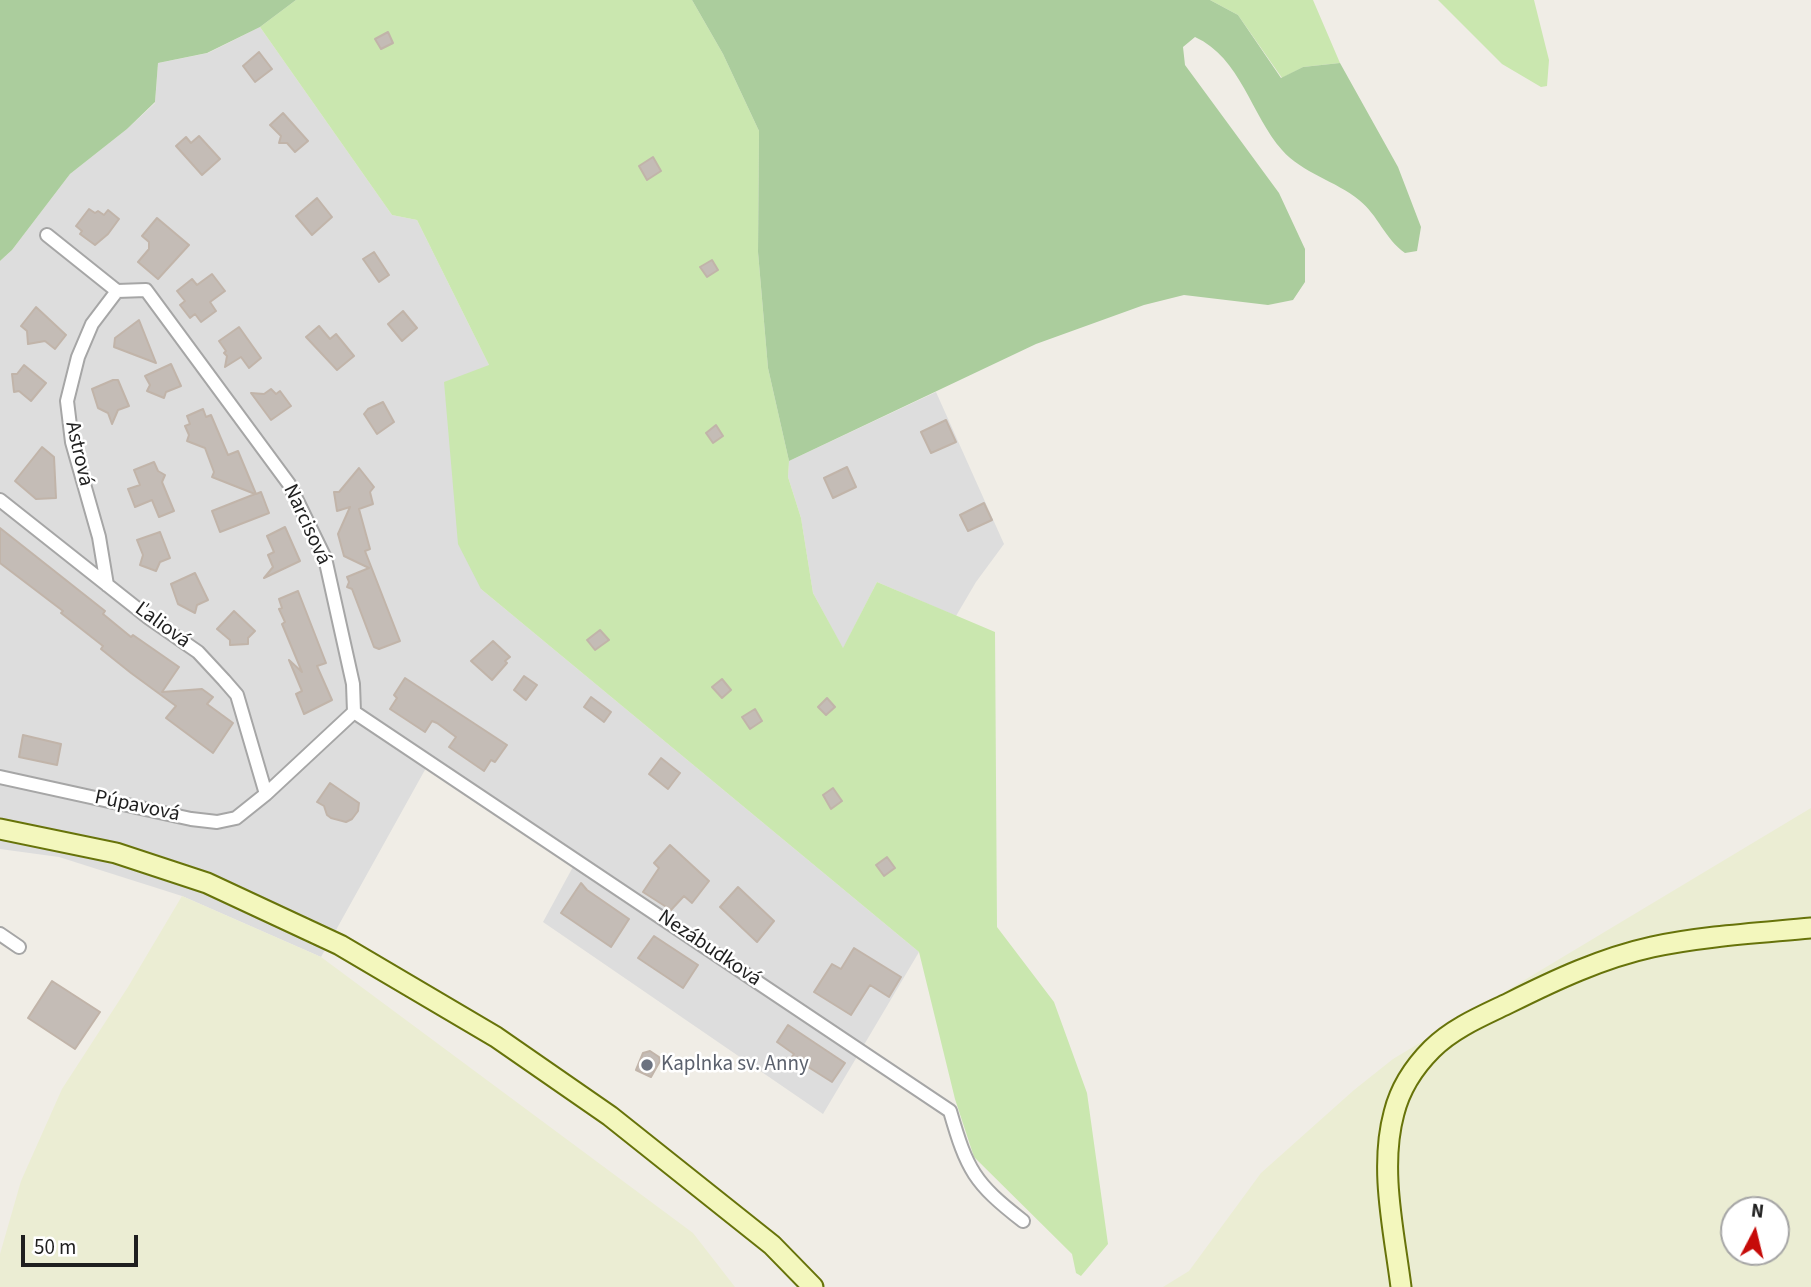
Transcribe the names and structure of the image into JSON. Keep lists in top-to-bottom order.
{
  "streets": {
    "street": [
      "Astrová",
      "Narcisová",
      "Ľaliová",
      "Púpavová",
      "Nezábudková"
    ]
  },
  "crossings": [
    ["Astrová", "Narcisová"],
    ["Astrová", "Ľaliová"],
    ["Narcisová", "Nezábudková"],
    ["Ľaliová", "Púpavová"]
  ],
  "places": ["Kaplnka sv. Anny"],
  "scale_bar": "50 m",
  "north": "top"
}
